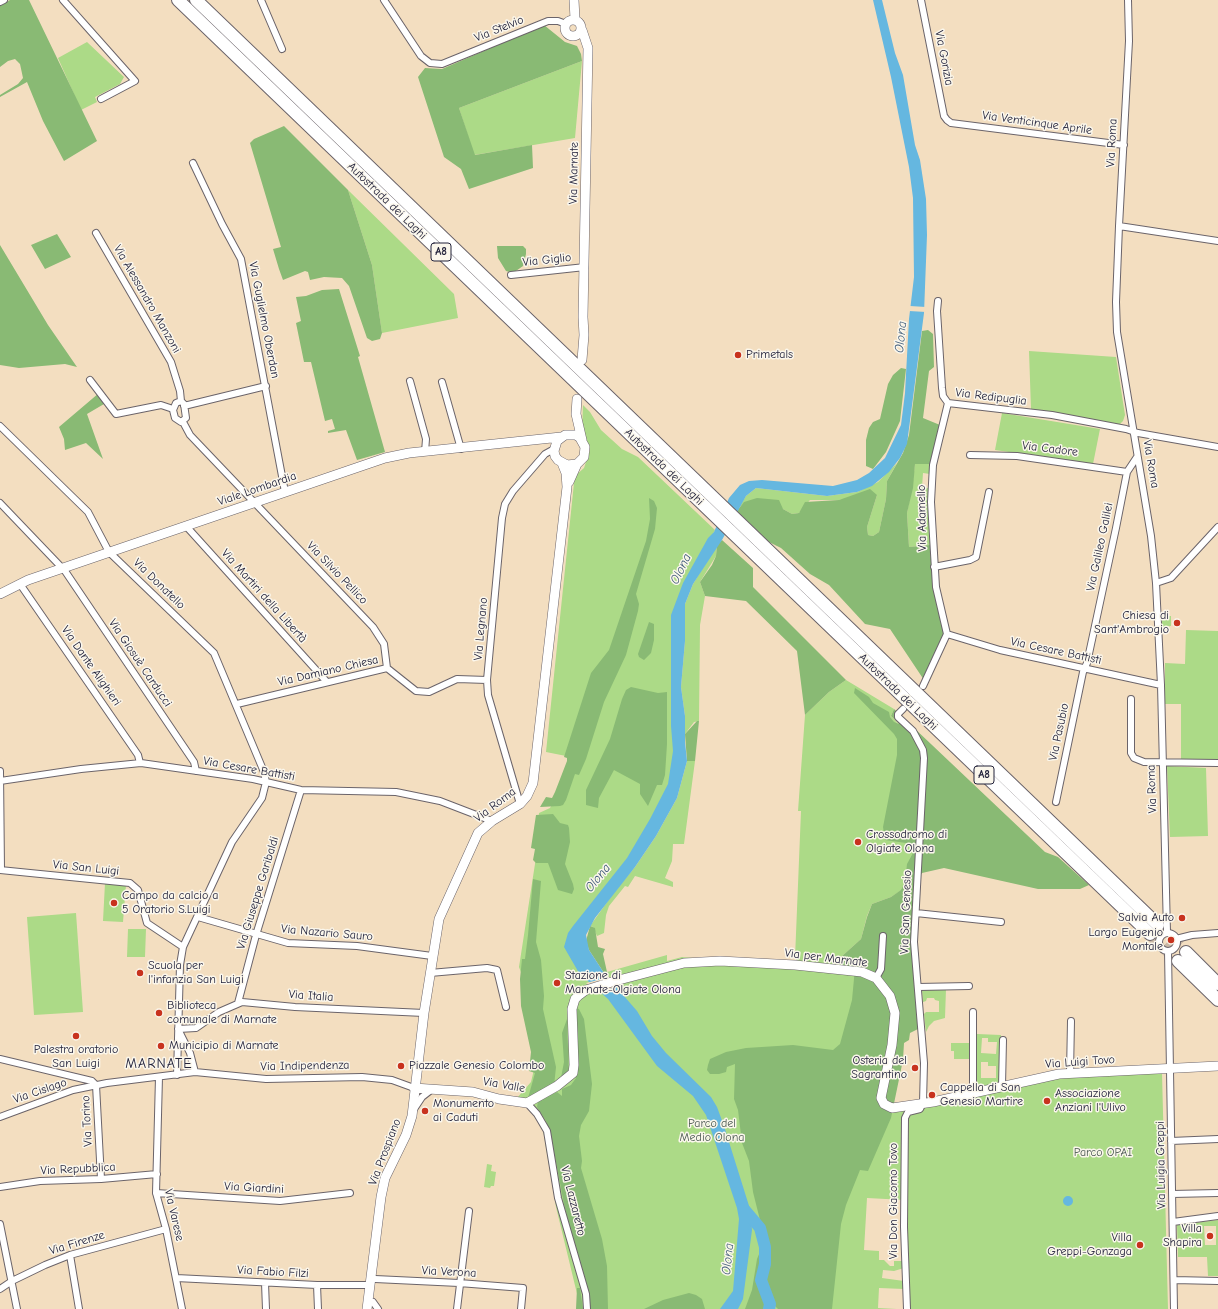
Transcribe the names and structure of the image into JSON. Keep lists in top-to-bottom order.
{
  "streets": {
    "highway": ["Autostrada dei Laghi", "A8"],
    "street": [
      "Via Stelvio",
      "Via Gorizia",
      "Via Venticinque Aprile",
      "Via Roma",
      "Via Marnate",
      "Via Giglio",
      "Via Alessandro Manzoni",
      "Via Guglielmo Oberdan",
      "Via Redipuglia",
      "Via Cadore",
      "Viale Lombardia",
      "Via Adamello",
      "Via Galileo Galilei",
      "Via Silvio Pellico",
      "Via Donatello",
      "Via Martiri della Libertà",
      "Via Legnano",
      "Via Cesare Battisti",
      "Via Giosuè Carducci",
      "Via Dante Alighieri",
      "Via Damiano Chiesa",
      "Via Pasubio",
      "Via San Luigi",
      "Via Giuseppe Garibaldi",
      "Via San Genesio",
      "Via Nazario Sauro",
      "Via per Marnate",
      "Via Italia",
      "Via Luigi Tovo",
      "Via Indipendenza",
      "Via Valle",
      "Via Cislago",
      "Via Torino",
      "Via Prospiano",
      "Via Luigia Greppi",
      "Via Repubblica",
      "Via Giardini",
      "Via Lazzaretto",
      "Via Don Giacomo Tovo",
      "Via Varese",
      "Via Firenze",
      "Via Fabio Filzi",
      "Via Verona"
    ]
  },
  "crossings": [
    ["Via Stelvio", "Via Marnate"],
    ["Via Gorizia", "Via Venticinque Aprile"],
    ["Via Venticinque Aprile", "Via Roma"],
    ["Via Roma", "Autostrada dei Laghi"],
    ["Via Roma", "Via Redipuglia"],
    ["Via Roma", "Viale Lombardia"],
    ["Via Roma", "Via Galileo Galilei"],
    ["Via Roma", "Via Legnano"],
    ["Via Roma", "Via Cesare Battisti"],
    ["Via Roma", "Via Nazario Sauro"],
    ["Via Roma", "Via Italia"],
    ["Via Roma", "Via Indipendenza"],
    ["Via Roma", "Via Valle"],
    ["Via Roma", "Via Prospiano"],
    ["Via Marnate", "Via Giglio"],
    ["Via Guglielmo Oberdan", "Viale Lombardia"],
    ["Via Redipuglia", "Via Adamello"],
    ["Via Cadore", "Via Galileo Galilei"],
    ["Viale Lombardia", "Via Silvio Pellico"],
    ["Viale Lombardia", "Via Donatello"],
    ["Viale Lombardia", "Via Martiri della Libertà"],
    ["Viale Lombardia", "Via Legnano"],
    ["Viale Lombardia", "Via Giosuè Carducci"],
    ["Viale Lombardia", "Via Dante Alighieri"],
    ["Via Adamello", "Via Cesare Battisti"],
    ["Via Galileo Galilei", "Via Cesare Battisti"],
    ["Via Galileo Galilei", "Via Pasubio"],
    ["Via Silvio Pellico", "Via Damiano Chiesa"],
    ["Via Donatello", "Via Cesare Battisti"],
    ["Via Donatello", "Via Damiano Chiesa"],
    ["Via Martiri della Libertà", "Via Damiano Chiesa"],
    ["Via Legnano", "Via Damiano Chiesa"],
    ["Via Cesare Battisti", "Via Giosuè Carducci"],
    ["Via Cesare Battisti", "Via Dante Alighieri"],
    ["Via Cesare Battisti", "Via Pasubio"],
    ["Via Cesare Battisti", "Via Giuseppe Garibaldi"],
    ["Via Giuseppe Garibaldi", "Via Nazario Sauro"],
    ["Via Giuseppe Garibaldi", "Via Italia"],
    ["Via San Genesio", "Via per Marnate"],
    ["Via San Genesio", "Via Luigi Tovo"],
    ["Via San Genesio", "Via Don Giacomo Tovo"],
    ["Via per Marnate", "Via Luigi Tovo"],
    ["Via per Marnate", "Via Valle"],
    ["Via per Marnate", "Via Don Giacomo Tovo"],
    ["Via Luigi Tovo", "Via Luigia Greppi"],
    ["Via Luigi Tovo", "Via Don Giacomo Tovo"],
    ["Via Indipendenza", "Via Valle"],
    ["Via Indipendenza", "Via Cislago"],
    ["Via Indipendenza", "Via Prospiano"],
    ["Via Valle", "Via Prospiano"],
    ["Via Valle", "Via Lazzaretto"],
    ["Via Cislago", "Via Torino"],
    ["Via Cislago", "Via Varese"],
    ["Via Torino", "Via Repubblica"],
    ["Via Prospiano", "Via Fabio Filzi"],
    ["Via Prospiano", "Via Verona"],
    ["Via Repubblica", "Via Varese"],
    ["Via Giardini", "Via Varese"],
    ["Via Varese", "Via Firenze"],
    ["Via Varese", "Via Fabio Filzi"],
    ["Via Fabio Filzi", "Via Verona"]
  ],
  "districts": ["MARNATE"],
  "water": ["Olona"],
  "parks": ["Parco del Medio Olona", "Parco OPAI"],
  "places": [
    "Primetals",
    "Chiesa di Sant'Ambrogio",
    "Crossodromo di Olgiate Olona",
    "Campo da calcio a 5 Oratorio S.Luigi",
    "Salvia Auto",
    "Largo Eugenio Montale",
    "Scuola per l'infanzia San Luigi",
    "Stazione di Marnate-Olgiate Olona",
    "Biblioteca comunale di Marnate",
    "Palestra oratorio San Luigi",
    "Municipio di Marnate",
    "Piazzale Genesio Colombo",
    "Osteria del Sagrantino",
    "Cappella di San Genesio Martire",
    "Associazione Anziani l'Ulivo",
    "Monumento ai Caduti",
    "Villa Shapira",
    "Villa Greppi-Gonzaga"
  ]
}
